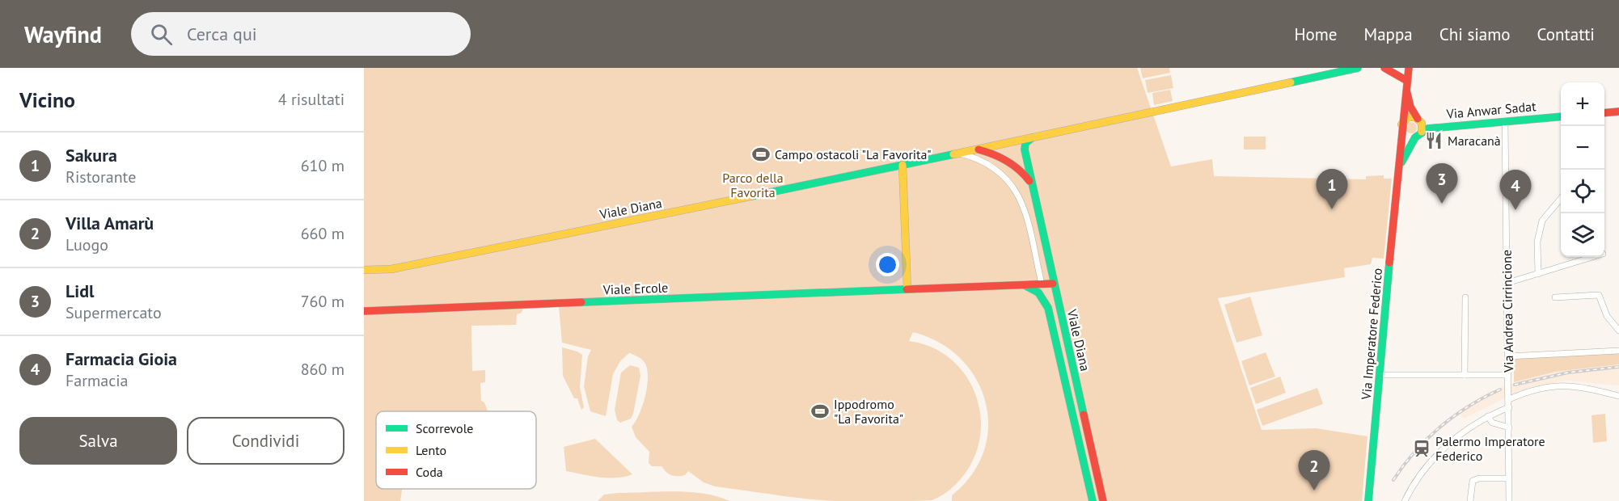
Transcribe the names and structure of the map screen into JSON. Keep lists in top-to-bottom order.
{
  "streets": {
    "street": [
      "Via Anwar Sadat",
      "Viale Diana",
      "Viale Ercole",
      "Via Andrea Cirrincione",
      "Via Imperatore Federico"
    ]
  },
  "crossings": [
    ["Via Anwar Sadat", "Via Andrea Cirrincione"],
    ["Via Anwar Sadat", "Via Imperatore Federico"],
    ["Viale Diana", "Viale Ercole"]
  ],
  "parks": ["Parco della Favorita"],
  "places": {
    "restaurant": ["Maracanà"],
    "sports": ["Campo ostacoli \"La Favorita\"", "Ippodromo \"La Favorita\""],
    "station": ["Palermo Imperatore Federico"]
  },
  "legend": ["Scorrevole", "Lento", "Coda"],
  "page": {
    "header": "Wayfind",
    "search": "Cerca qui",
    "nav": [
      "Home",
      "Mappa",
      "Chi siamo",
      "Contatti"
    ],
    "heading": ["Vicino", "4 risultati"],
    "map_buttons": ["+", "−"],
    "list": [
      {
        "mark": "1",
        "name": "Sakura",
        "note": "Ristorante",
        "value": "610 m"
      },
      {
        "mark": "2",
        "name": "Villa Amarù",
        "note": "Luogo",
        "value": "660 m"
      },
      {
        "mark": "3",
        "name": "Lidl",
        "note": "Supermercato",
        "value": "760 m"
      },
      {
        "mark": "4",
        "name": "Farmacia Gioia",
        "note": "Farmacia",
        "value": "860 m"
      }
    ],
    "pins": [
      "3",
      "1",
      "4",
      "2"
    ],
    "buttons": ["Salva", "Condividi"]
  }
}
